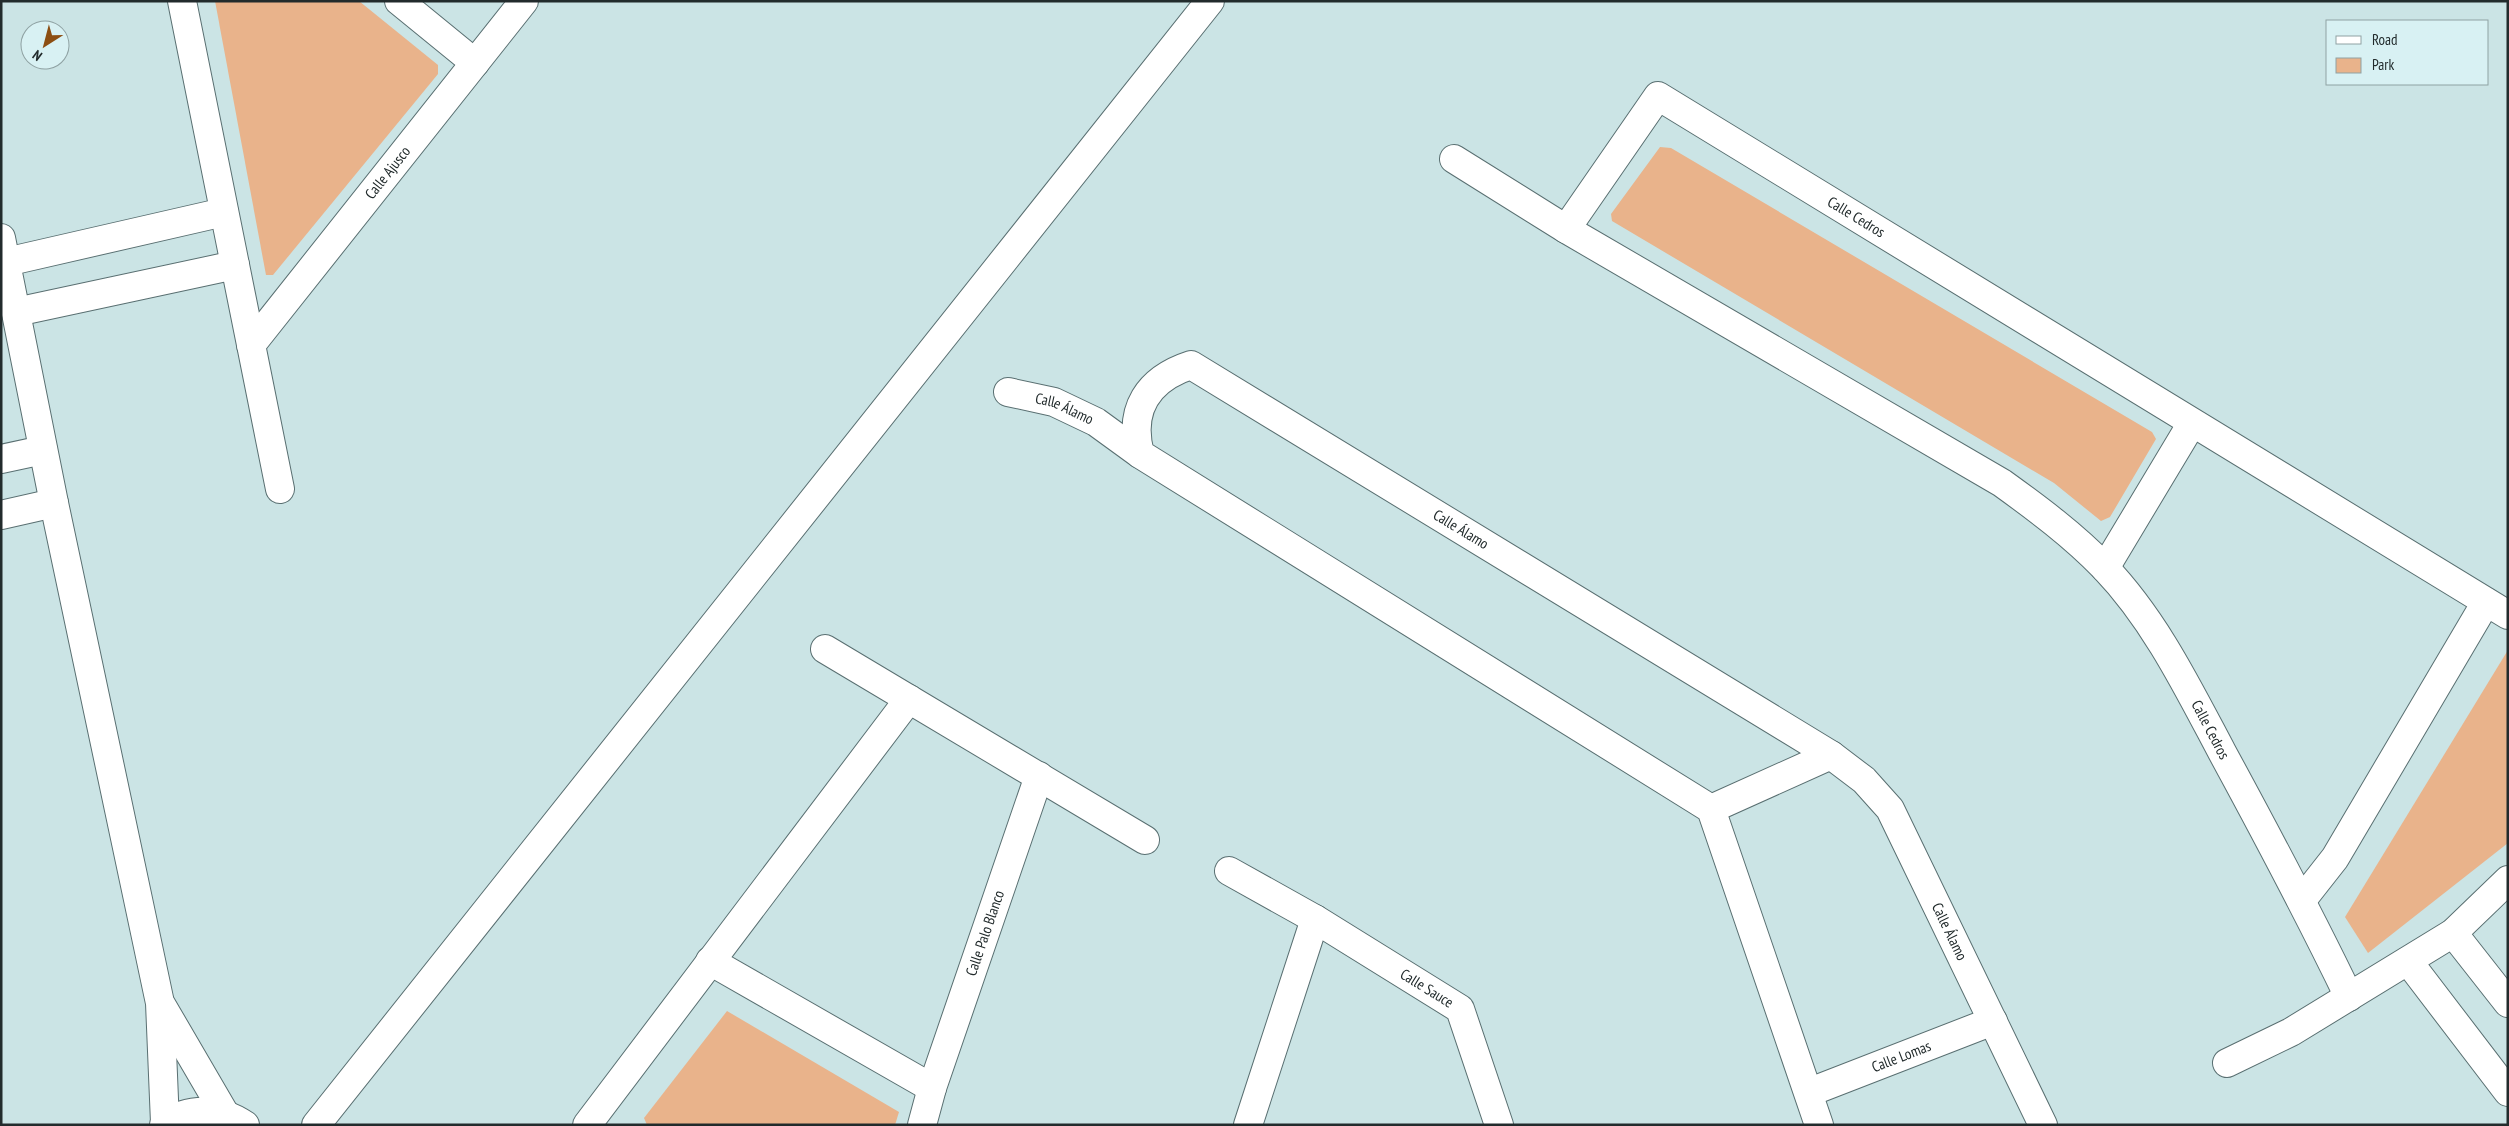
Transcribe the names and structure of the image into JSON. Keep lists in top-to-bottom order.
{
  "streets": {
    "street": [
      "Calle Ajusco",
      "Calle Cedros",
      "Calle Álamo",
      "Calle Palo Blanco",
      "Calle Sauce",
      "Calle Lomas"
    ]
  },
  "crossings": [
    ["Calle Álamo", "Calle Lomas"]
  ],
  "legend": ["Road", "Park"],
  "north": "bottom left"
}
